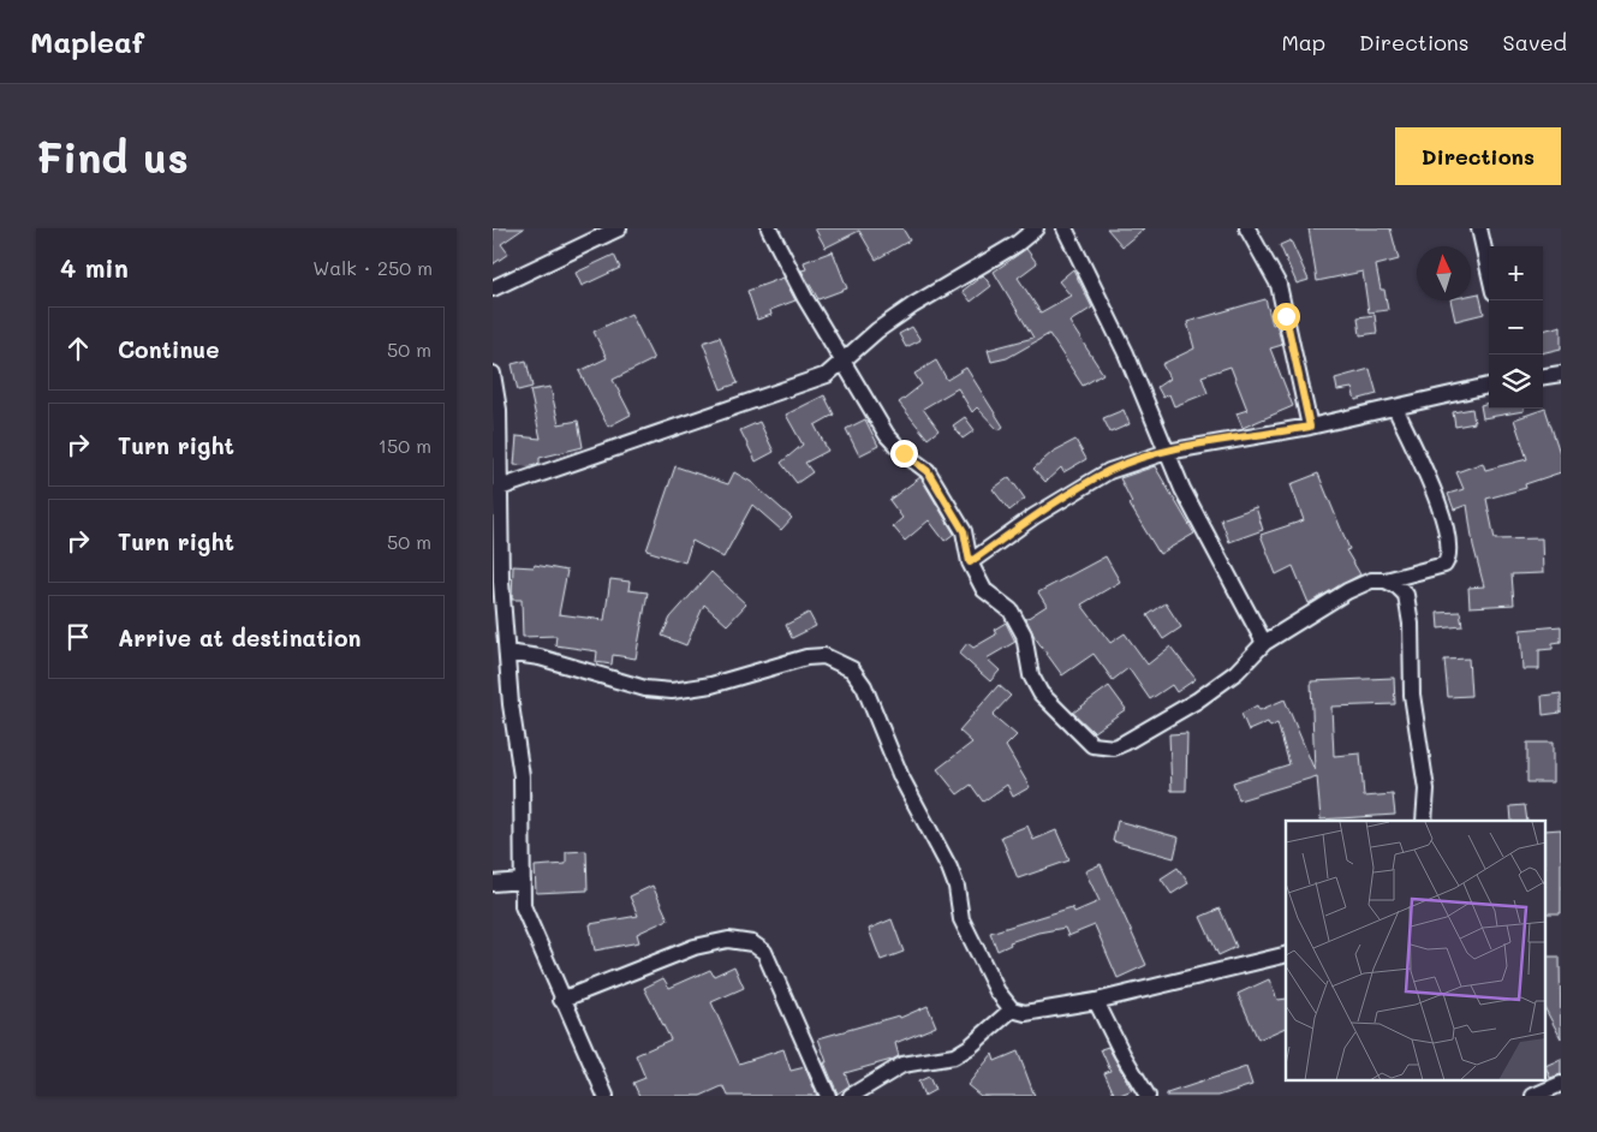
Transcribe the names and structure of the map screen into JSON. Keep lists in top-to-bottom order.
{
  "north": "top",
  "page": {
    "header": "Mapleaf",
    "nav": ["Map", "Directions", "Saved"],
    "buttons": "Directions",
    "title": "Find us",
    "heading": ["4 min", "Walk · 250 m"],
    "map_buttons": ["+", "−"],
    "list": [
      ["Continue", "50 m"],
      ["Turn right", "150 m"],
      ["Turn right", "50 m"],
      "Arrive at destination"
    ]
  }
}
